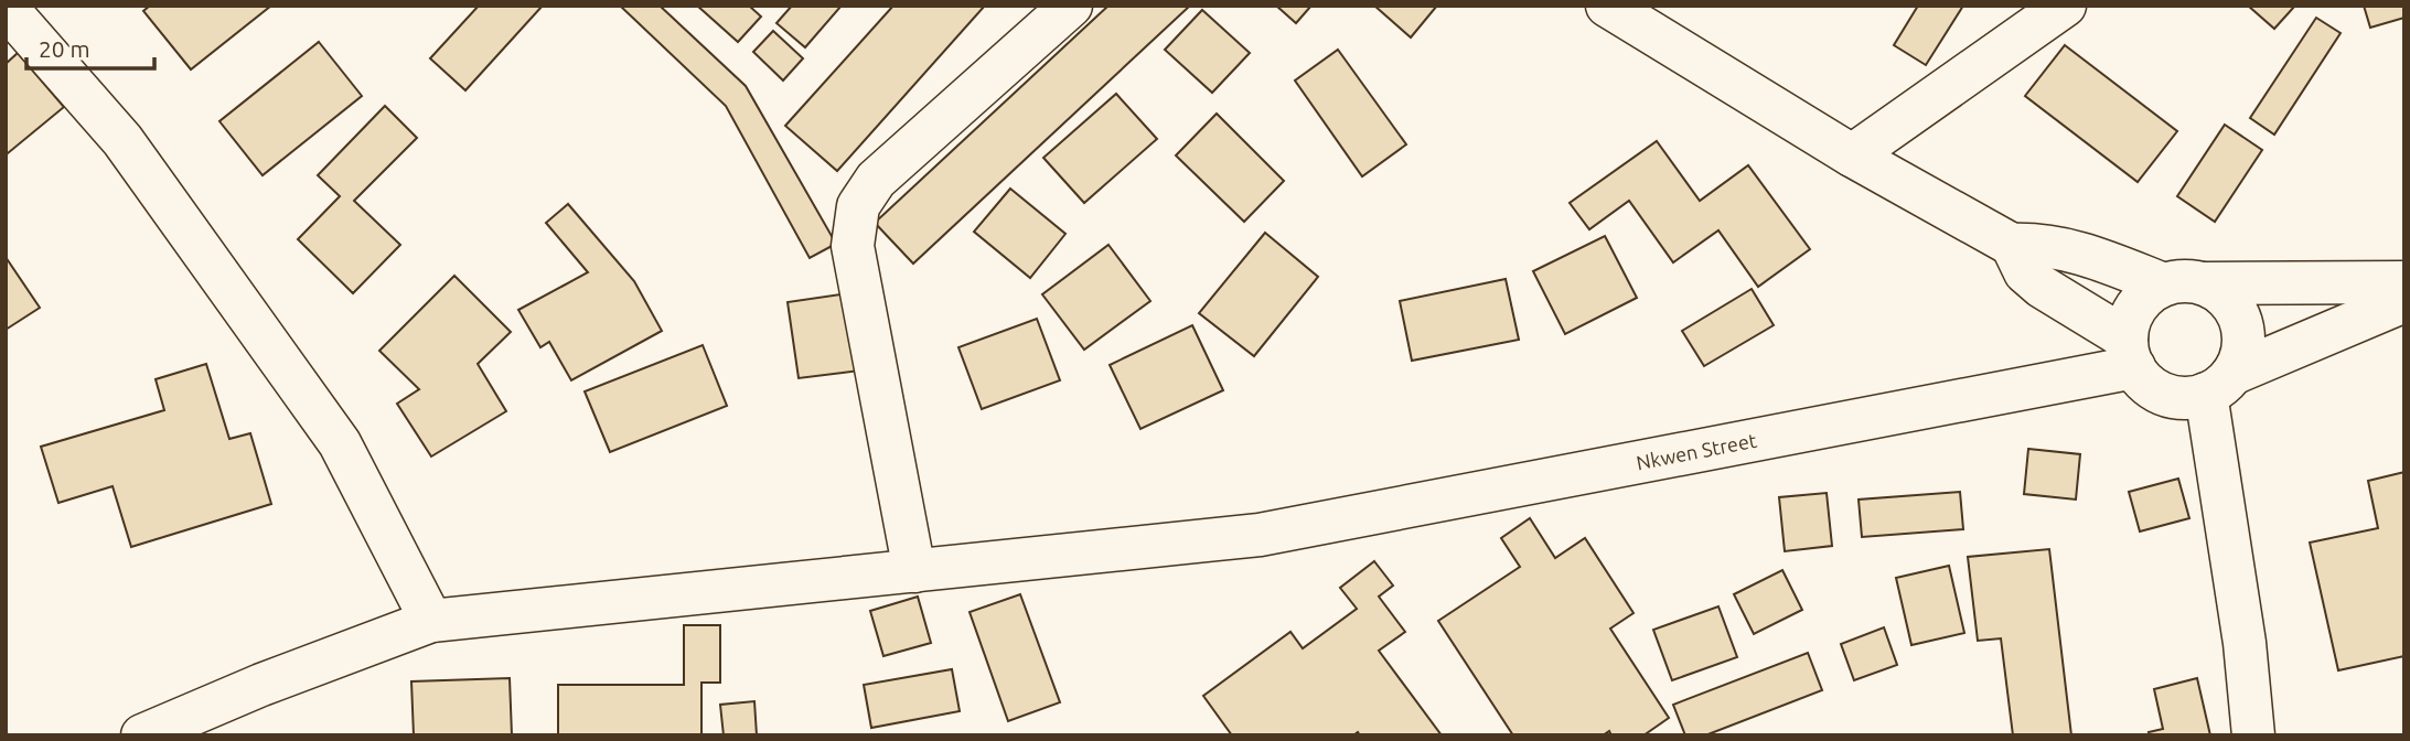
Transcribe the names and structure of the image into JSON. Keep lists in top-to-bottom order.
{
  "streets": {
    "main road": ["Nkwen Street"]
  },
  "scale_bar": "20 m"
}
